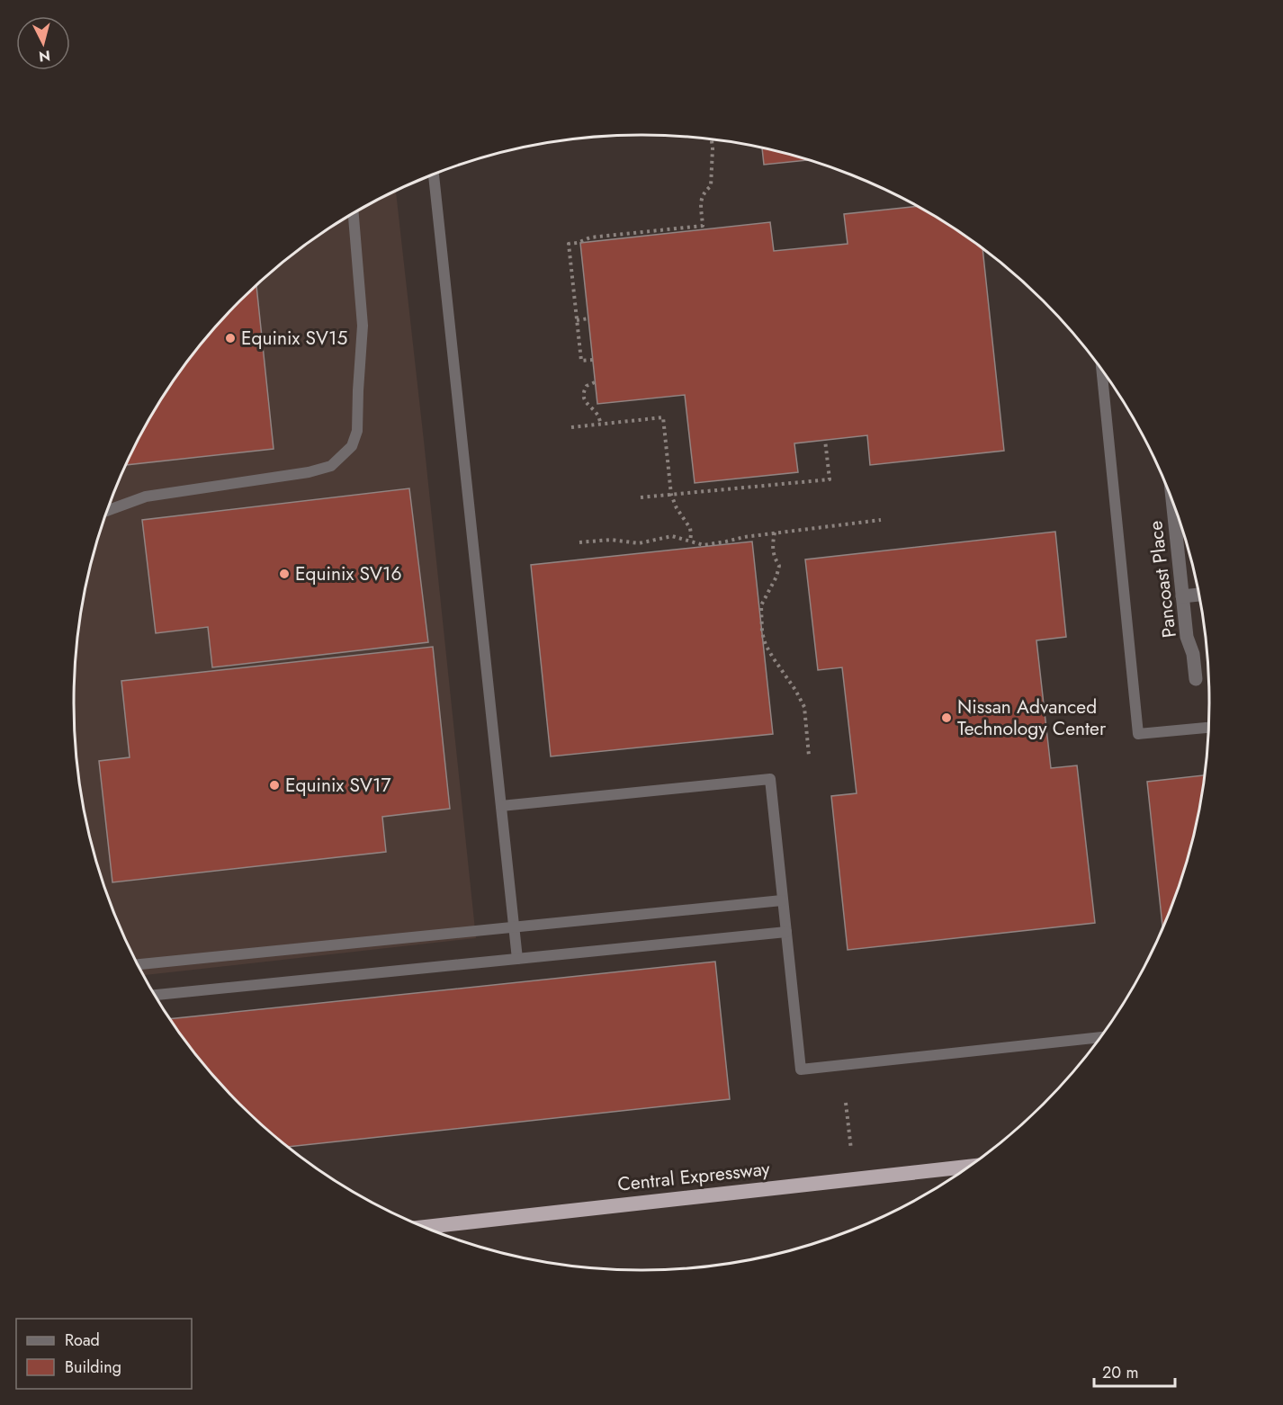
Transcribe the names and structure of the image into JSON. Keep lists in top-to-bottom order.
{
  "streets": {
    "highway": ["Central Expressway"],
    "street": ["Pancoast Place"]
  },
  "places": [
    "Equinix SV15",
    "Equinix SV16",
    "Nissan Advanced Technology Center",
    "Equinix SV17"
  ],
  "legend": ["Road", "Building"],
  "scale_bar": "20 m",
  "north": "bottom"
}
